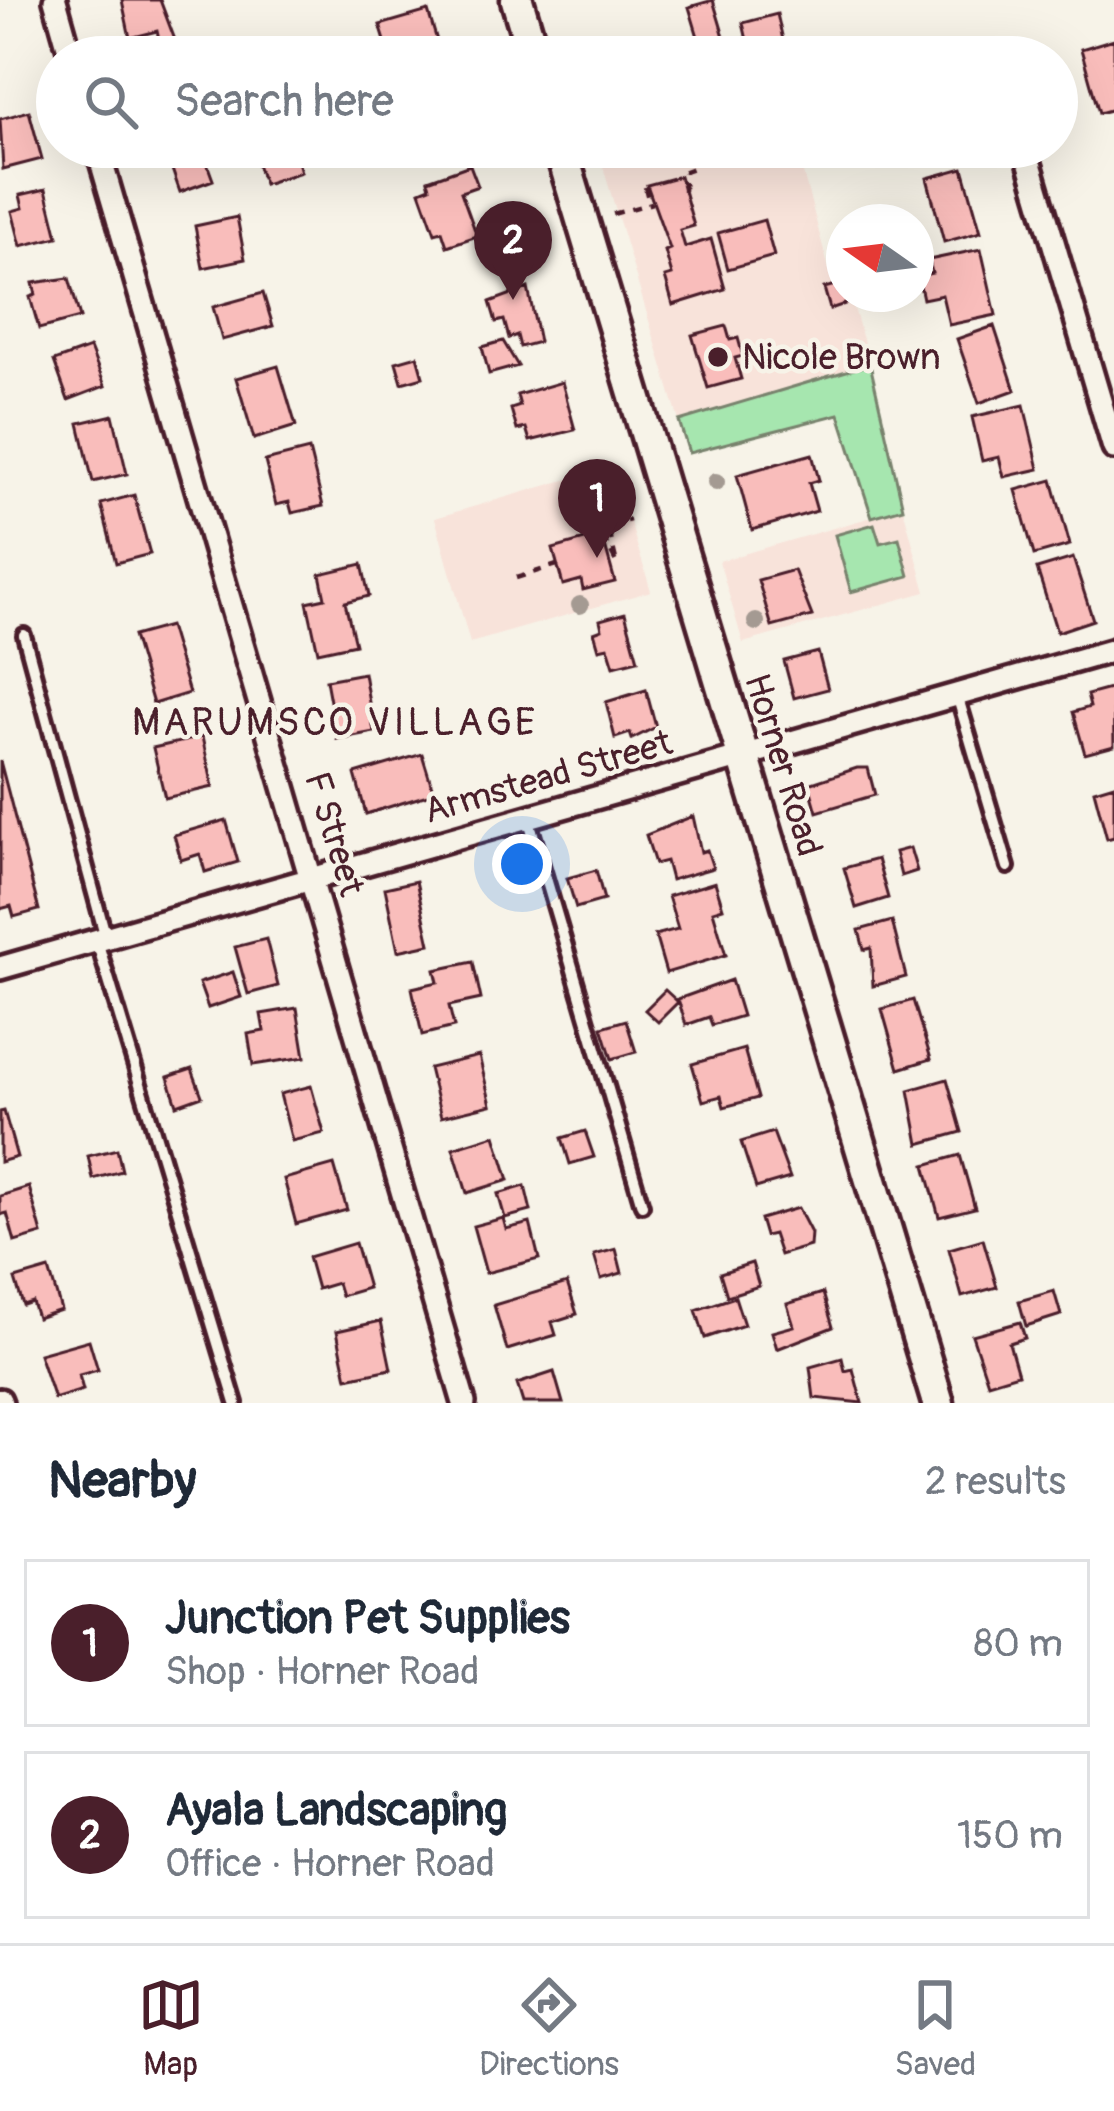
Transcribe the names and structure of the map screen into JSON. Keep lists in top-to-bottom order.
{
  "streets": {
    "main road": ["Horner Road"],
    "street": ["Armstead Street", "F Street"]
  },
  "crossings": [
    ["Horner Road", "Armstead Street"],
    ["Armstead Street", "F Street"]
  ],
  "districts": ["MARUMSCO VILLAGE"],
  "places": ["Nicole Brown"],
  "north": "left",
  "page": {
    "search": "Search here",
    "pins": ["2", "1"],
    "heading": ["Nearby", "2 results"],
    "list": [
      {
        "mark": "1",
        "name": "Junction Pet Supplies",
        "note": "Shop · Horner Road",
        "value": "80 m"
      },
      {
        "mark": "2",
        "name": "Ayala Landscaping",
        "note": "Office · Horner Road",
        "value": "150 m"
      }
    ],
    "nav": ["Map", "Directions", "Saved"]
  }
}
